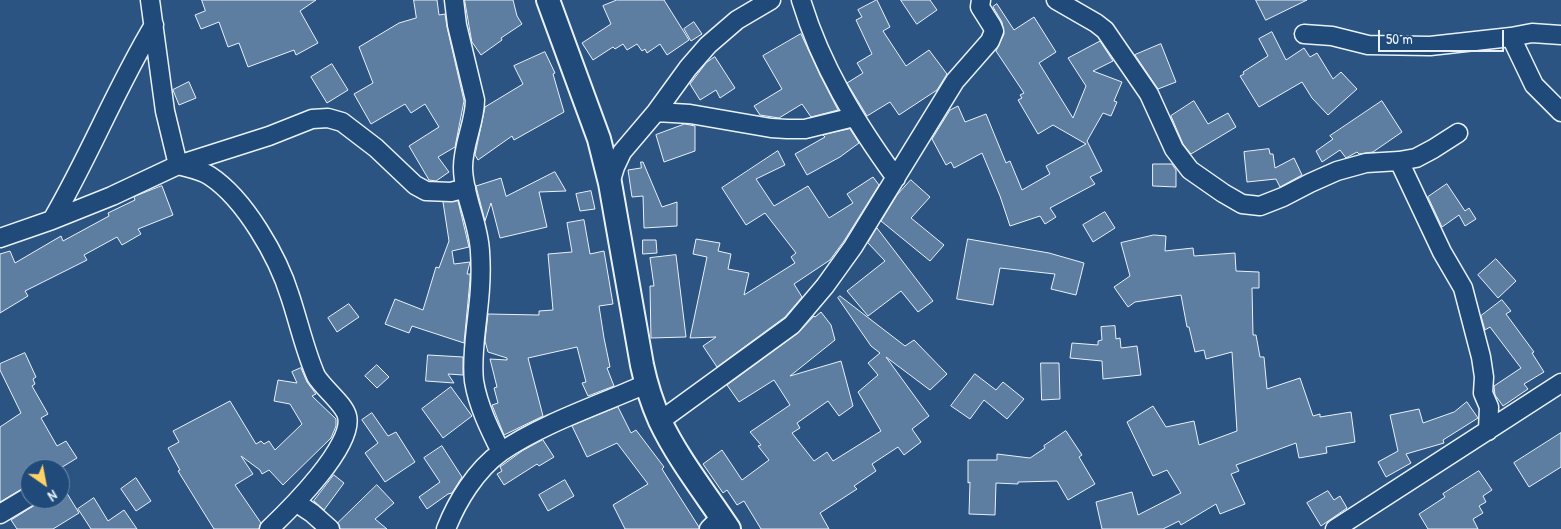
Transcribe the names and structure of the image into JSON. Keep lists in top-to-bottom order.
{
  "scale_bar": "50 m",
  "north": "bottom right"
}
